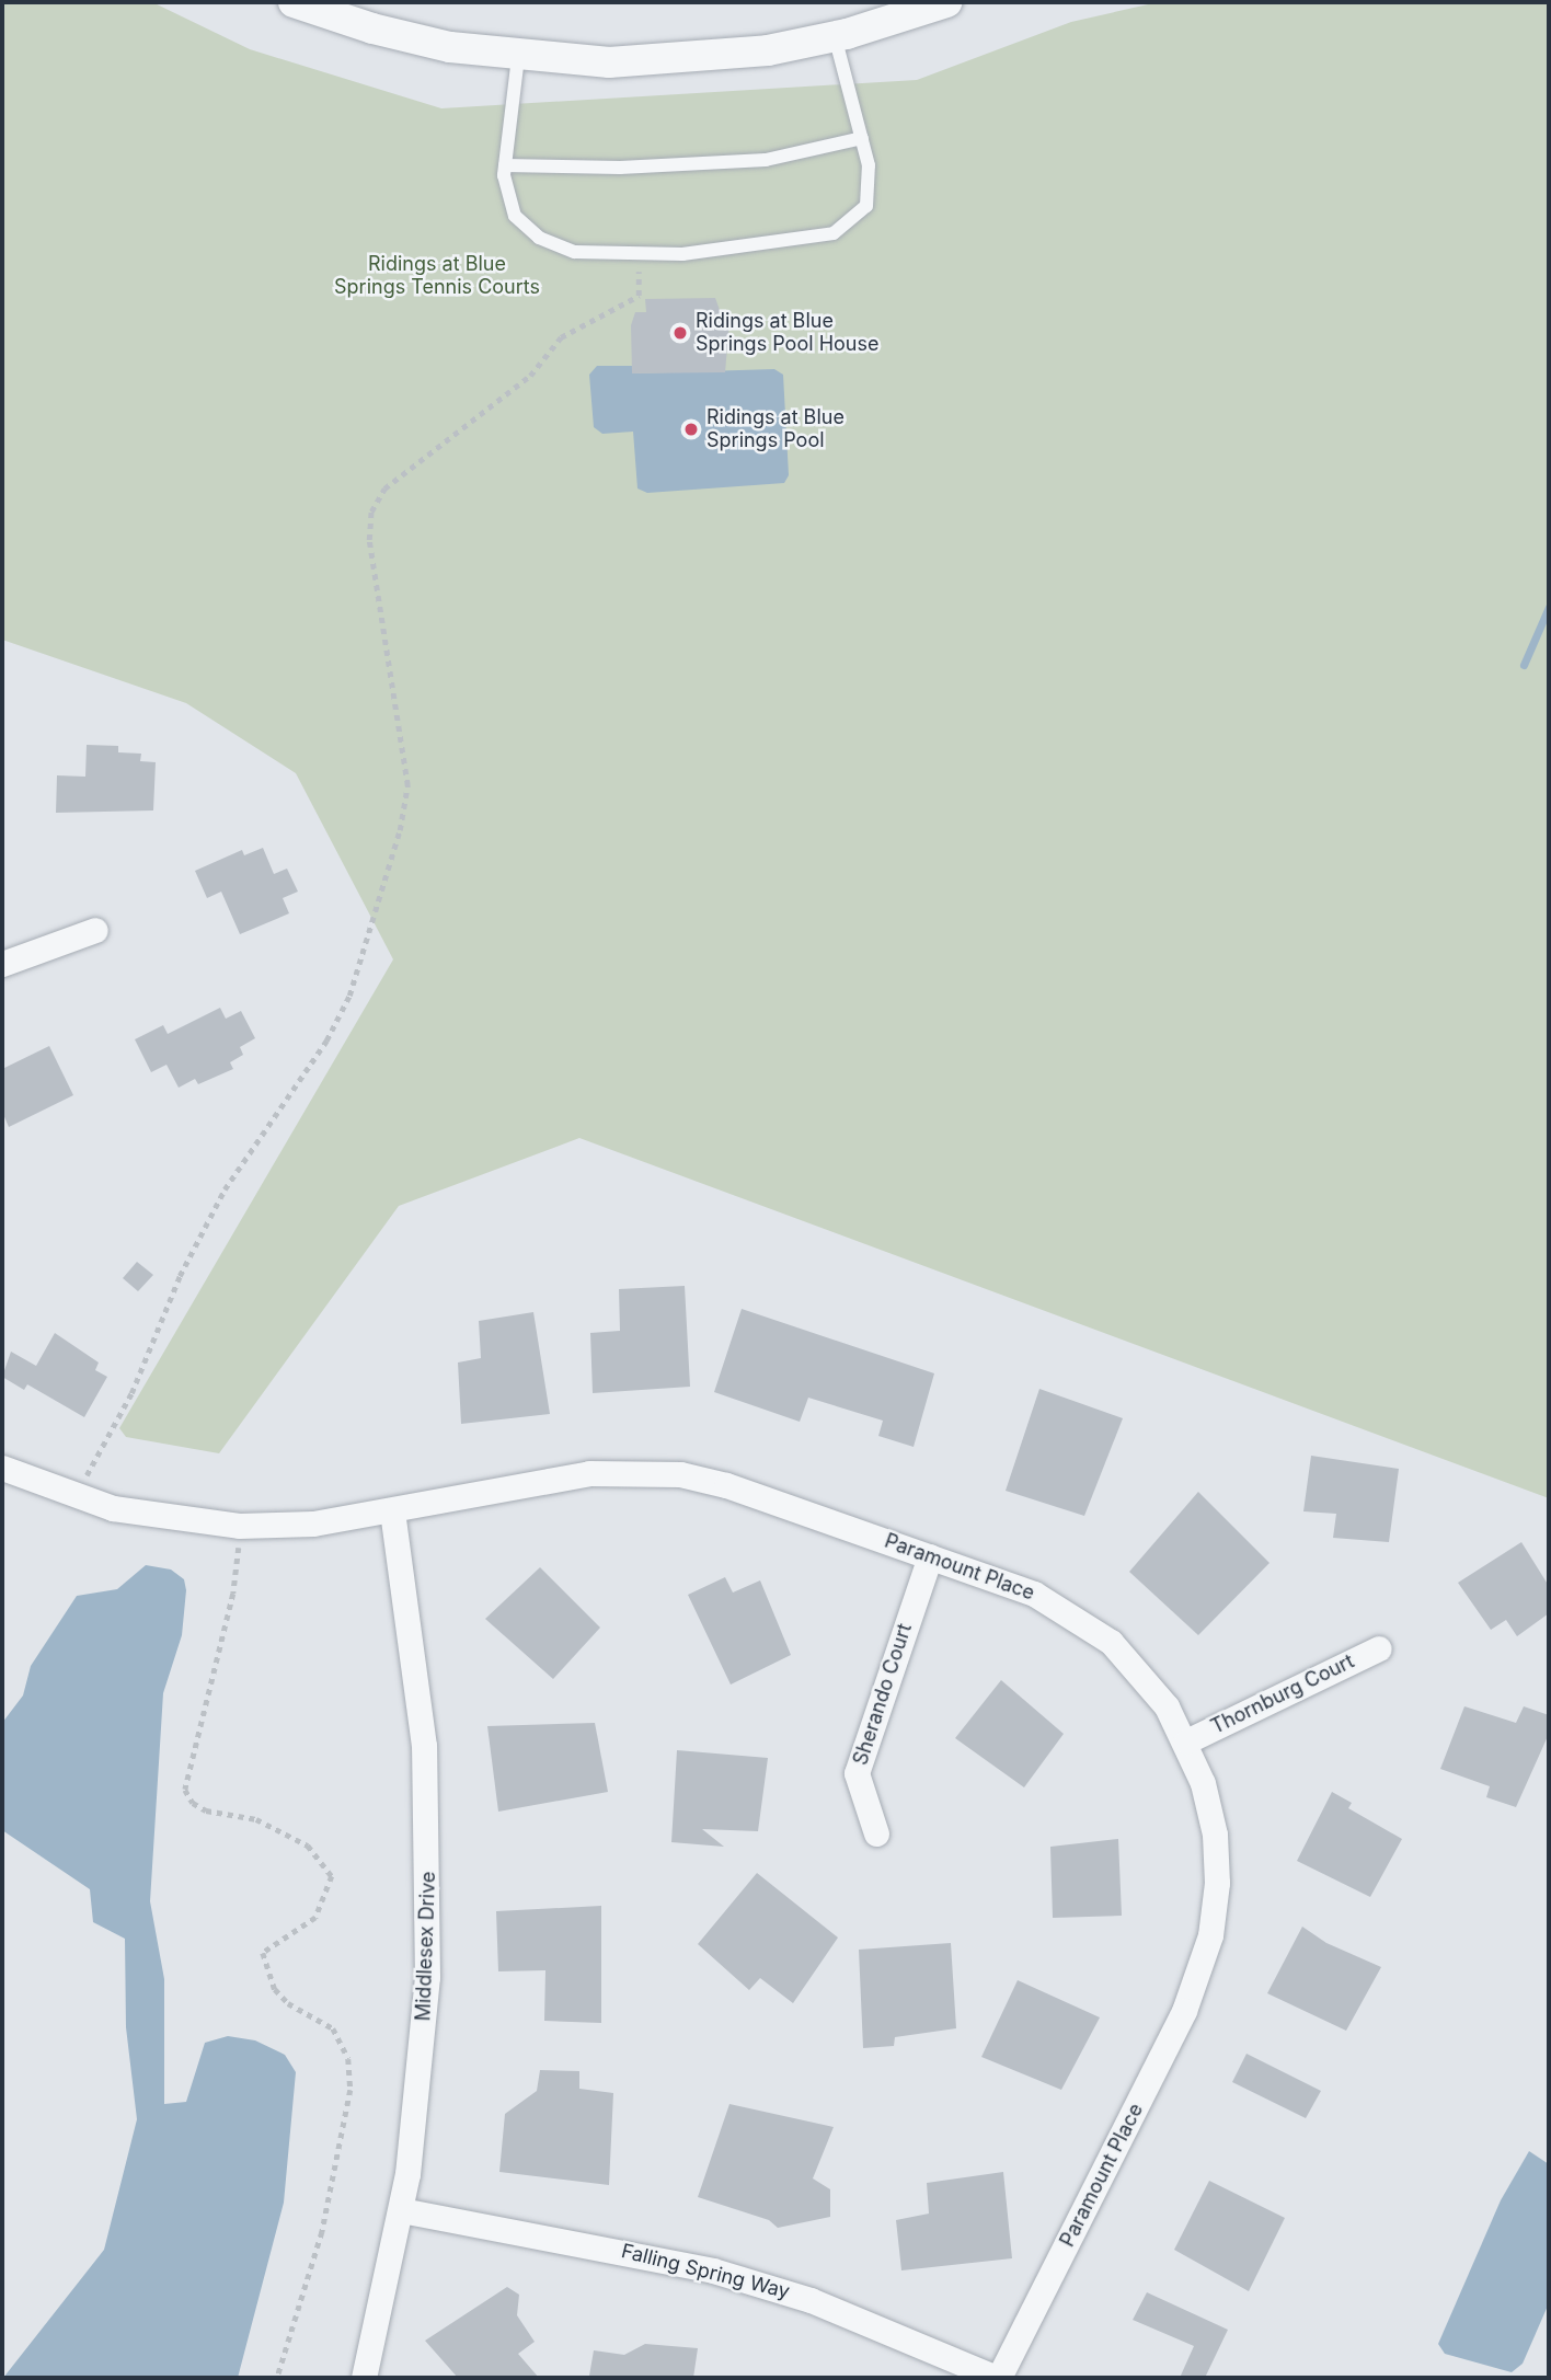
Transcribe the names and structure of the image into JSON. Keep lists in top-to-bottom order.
{
  "streets": {
    "street": [
      "Paramount Place",
      "Sherando Court",
      "Thornburg Court",
      "Middlesex Drive",
      "Falling Spring Way"
    ]
  },
  "crossings": [
    ["Paramount Place", "Sherando Court"],
    ["Paramount Place", "Thornburg Court"],
    ["Paramount Place", "Middlesex Drive"],
    ["Paramount Place", "Falling Spring Way"],
    ["Middlesex Drive", "Falling Spring Way"]
  ],
  "parks": ["Ridings at Blue Springs Tennis Courts"],
  "places": ["Ridings at Blue Springs Pool House", "Ridings at Blue Springs Pool"]
}
